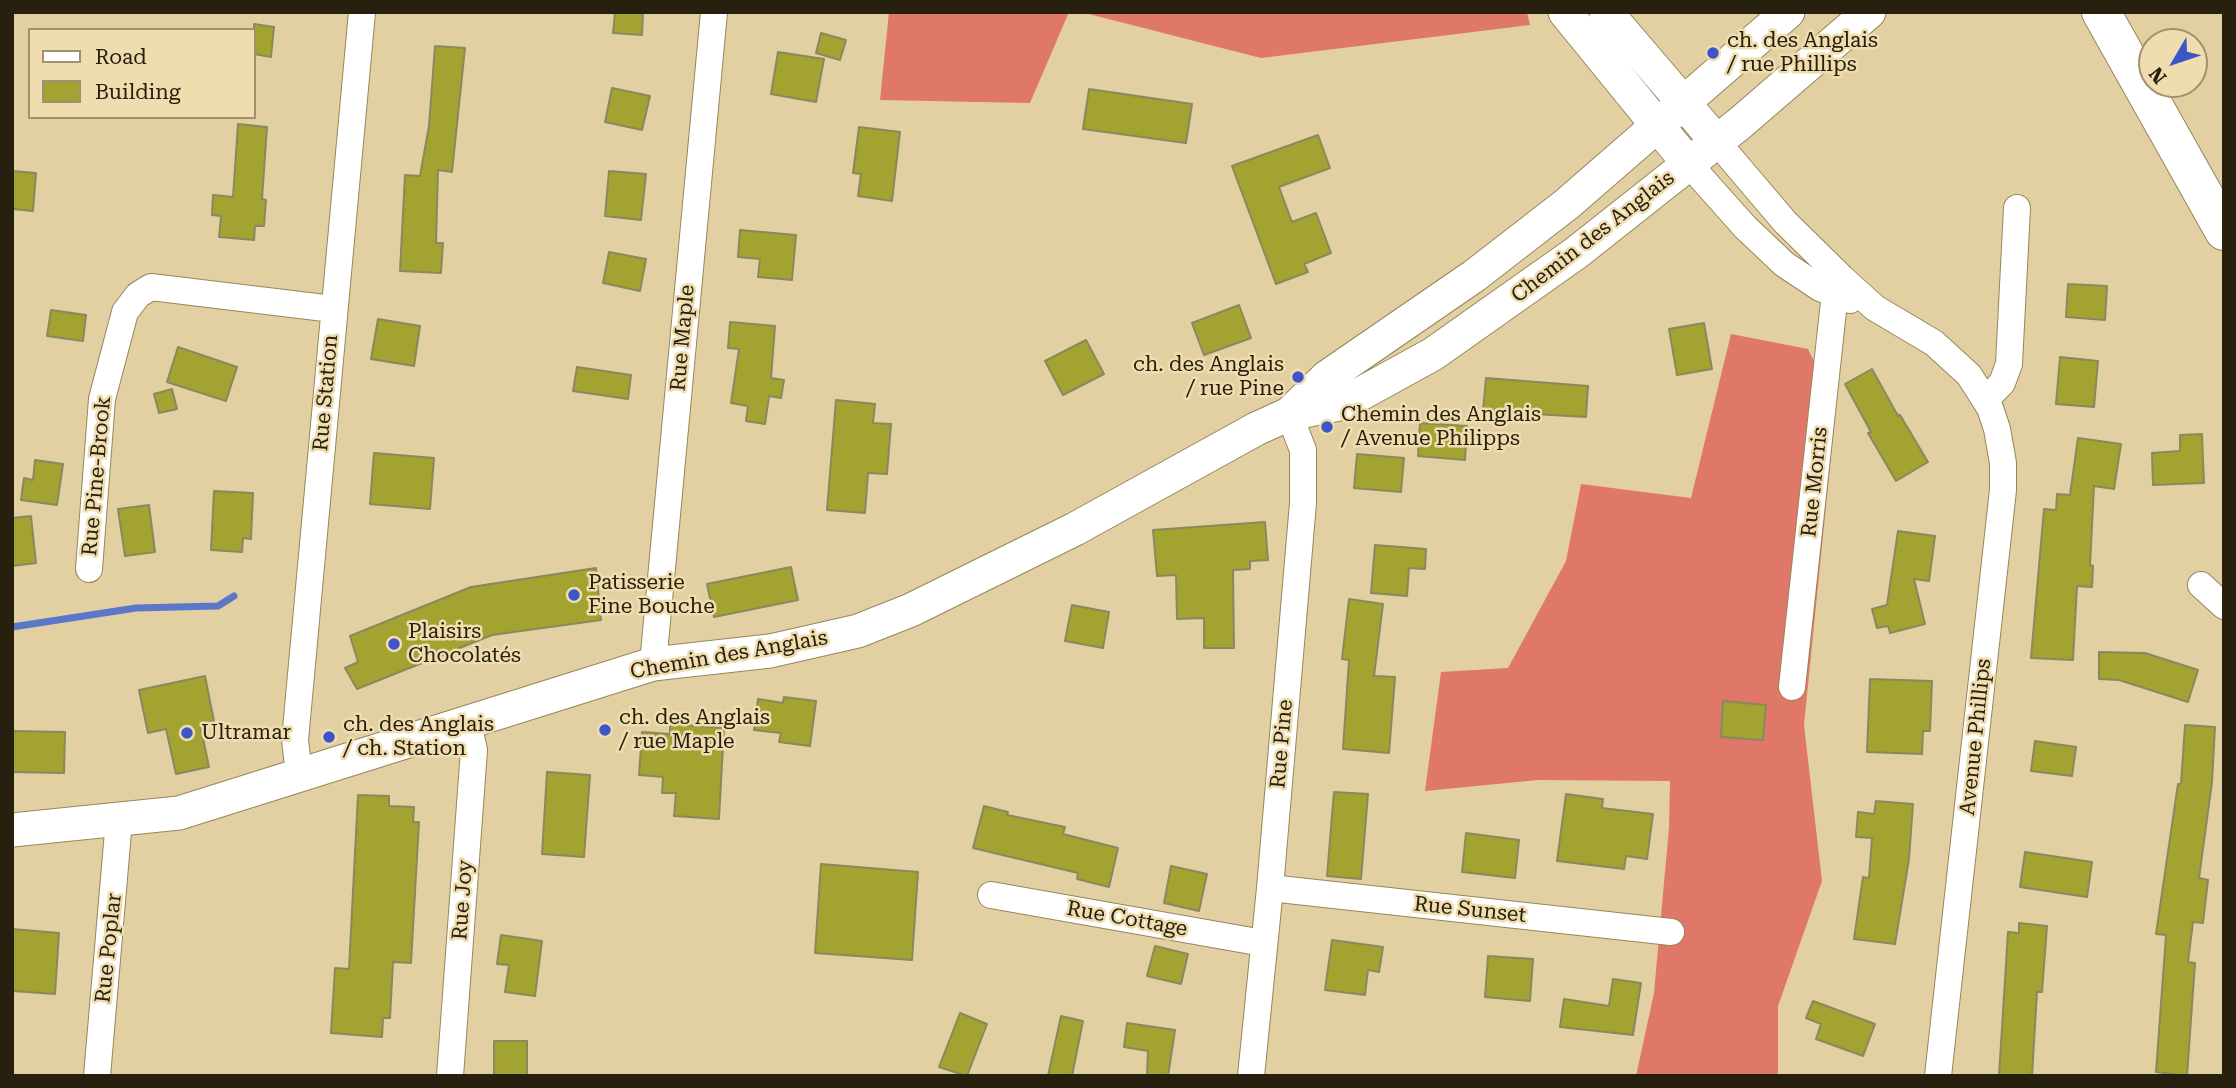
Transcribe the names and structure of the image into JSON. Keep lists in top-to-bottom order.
{
  "streets": {
    "street": [
      "Chemin des Anglais",
      "Rue Maple",
      "Rue Station",
      "Rue Pine-Brook",
      "Rue Morris",
      "Avenue Phillips",
      "Rue Pine",
      "Rue Joy",
      "Rue Sunset",
      "Rue Cottage",
      "Rue Poplar"
    ]
  },
  "crossings": [
    ["Chemin des Anglais", "Rue Maple"],
    ["Chemin des Anglais", "Rue Station"],
    ["Chemin des Anglais", "Avenue Phillips"],
    ["Chemin des Anglais", "Rue Pine"],
    ["Chemin des Anglais", "Rue Joy"],
    ["Chemin des Anglais", "Rue Poplar"],
    ["Rue Station", "Rue Pine-Brook"],
    ["Rue Morris", "Avenue Phillips"],
    ["Rue Pine", "Rue Sunset"],
    ["Rue Pine", "Rue Cottage"]
  ],
  "places": [
    "ch. des Anglais / rue Phillips",
    "ch. des Anglais / rue Pine",
    "Chemin des Anglais / Avenue Philipps",
    "Patisserie Fine Bouche",
    "Plaisirs Chocolatés",
    "ch. des Anglais / rue Maple",
    "Ultramar",
    "ch. des Anglais / ch. Station"
  ],
  "legend": ["Road", "Building"],
  "north": "bottom left"
}
